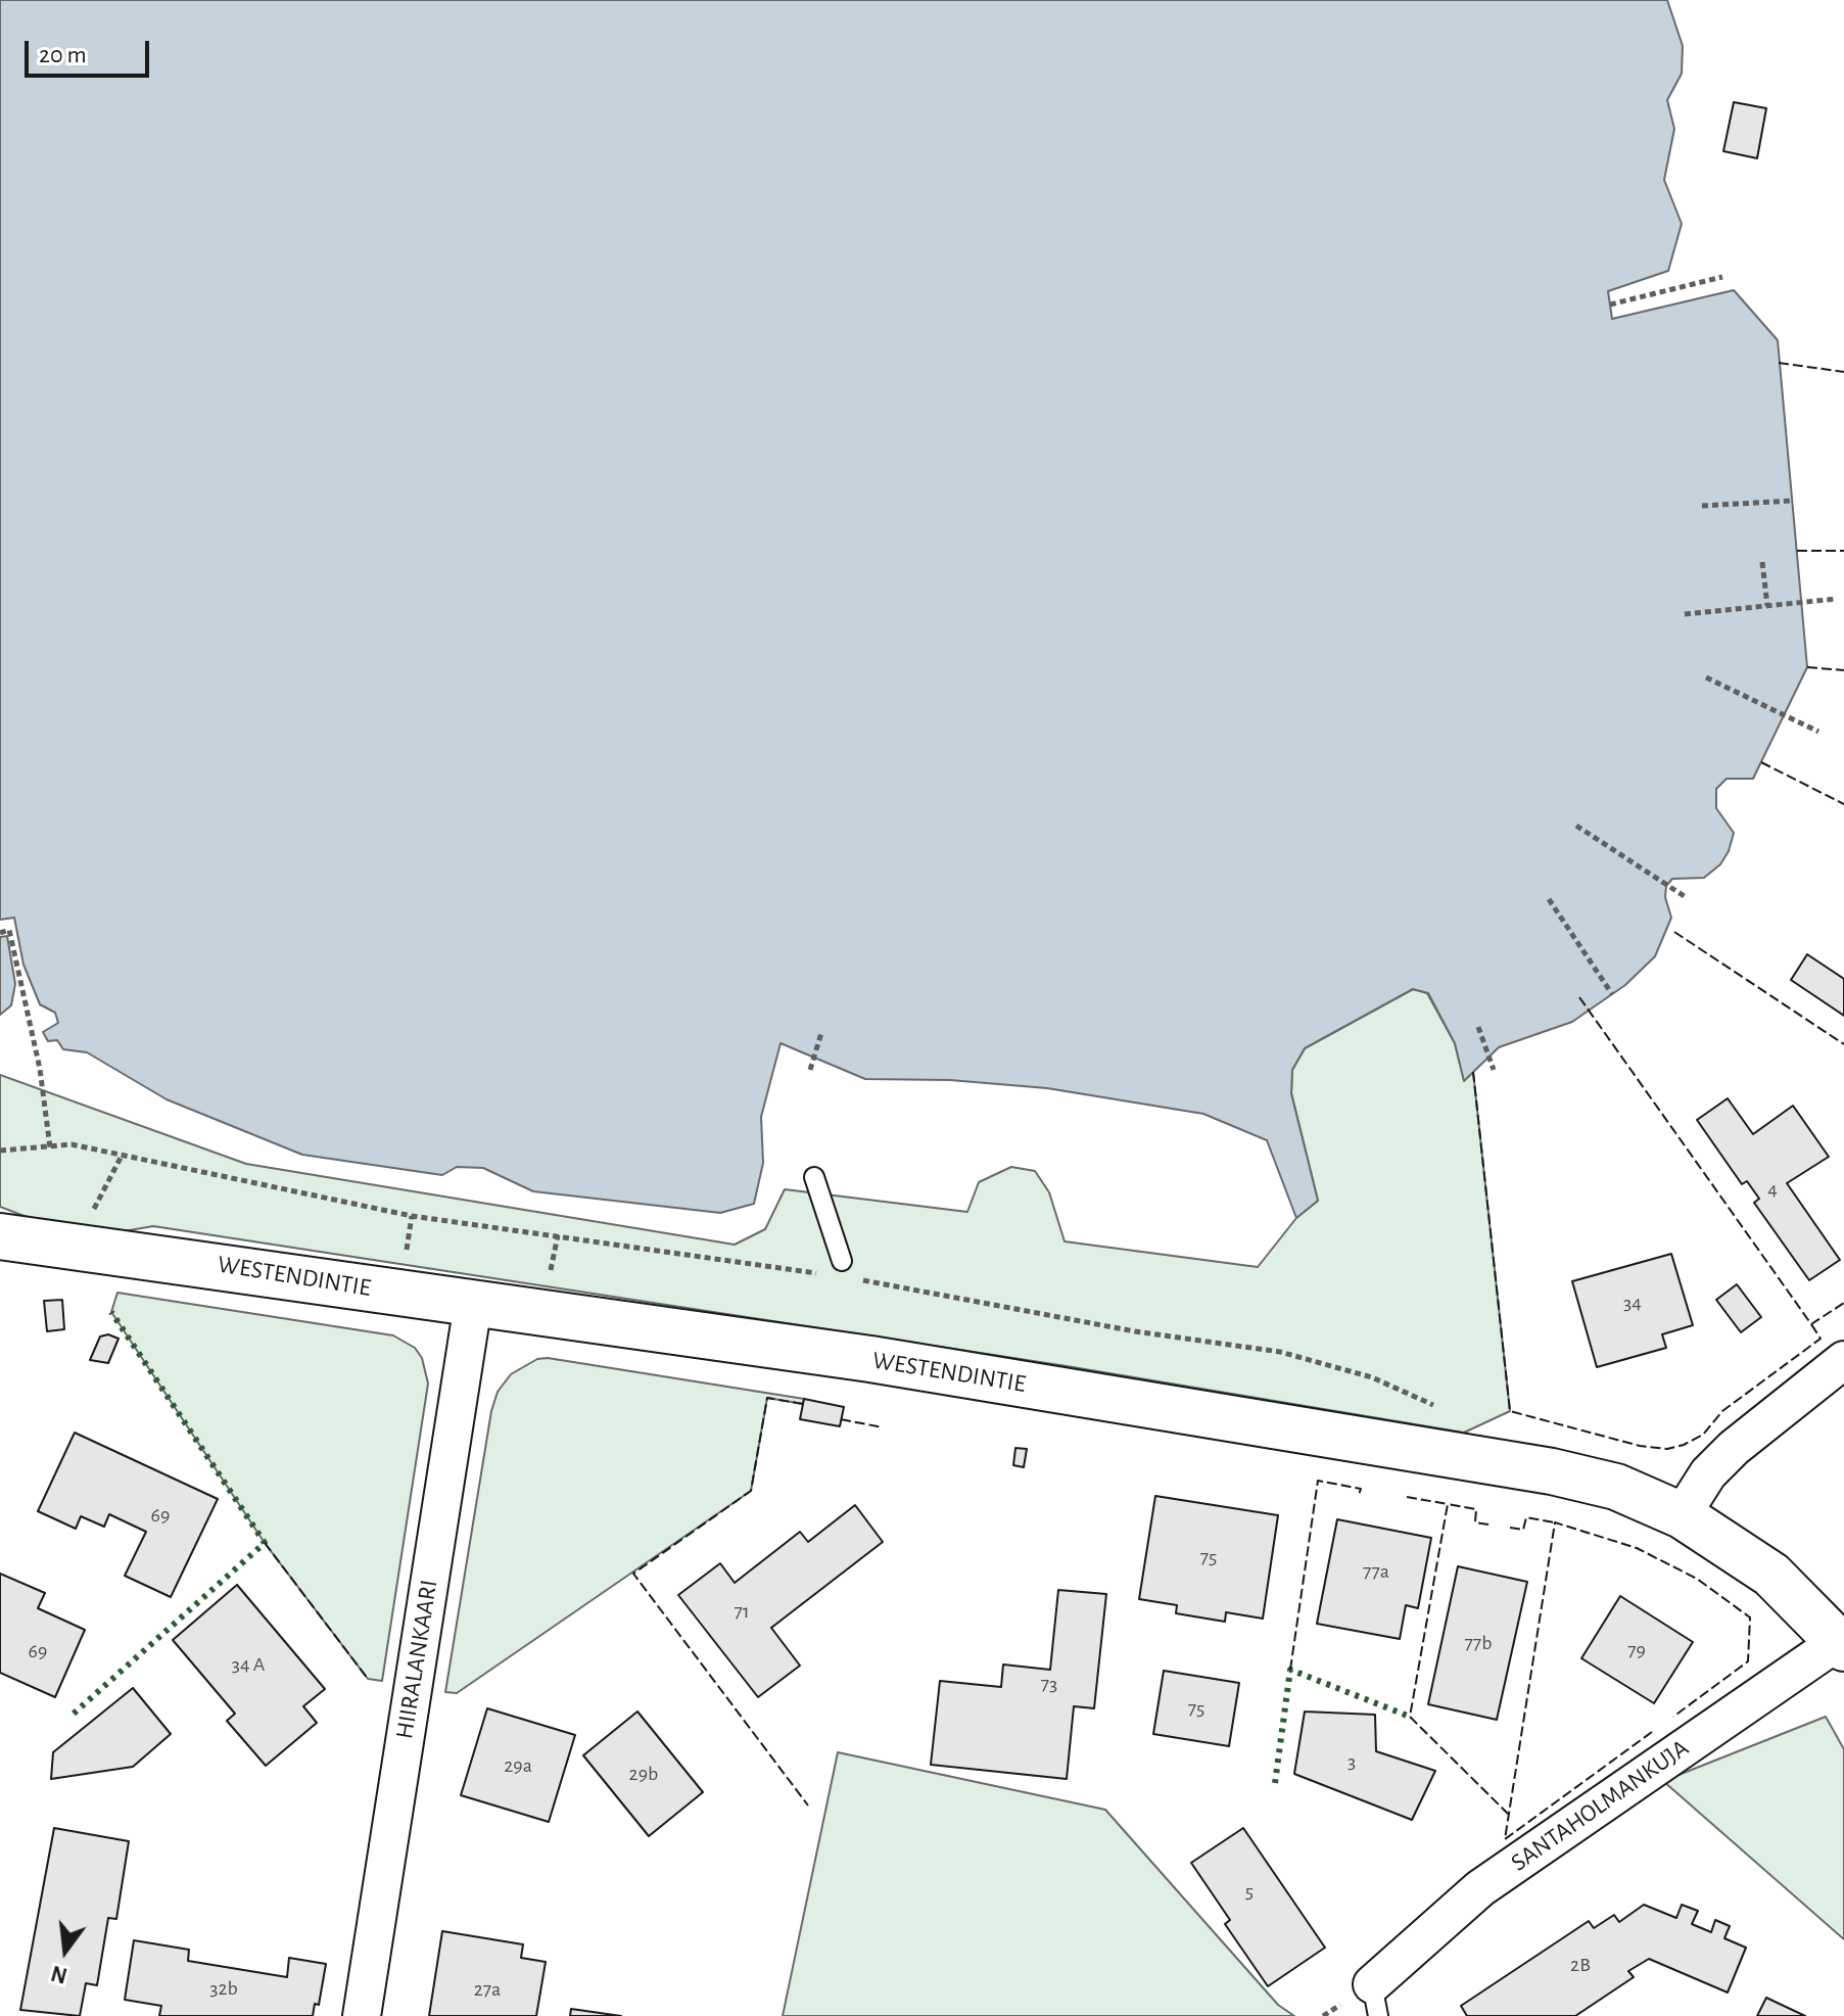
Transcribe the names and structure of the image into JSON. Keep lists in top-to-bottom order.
{
  "streets": {
    "street": ["WESTENDINTIE", "HIIRALANKAARI", "SANTAHOLMANKUJA"]
  },
  "crossings": [
    ["WESTENDINTIE", "HIIRALANKAARI"],
    ["WESTENDINTIE", "SANTAHOLMANKUJA"]
  ],
  "house_numbers": [
    "4",
    "34",
    "69",
    "75",
    "77a",
    "71",
    "77b",
    "79",
    "69",
    "34 A",
    "73",
    "75",
    "3",
    "29a",
    "29b",
    "5",
    "2B",
    "32b",
    "27a"
  ],
  "scale_bar": "20 m",
  "north": "bottom"
}
